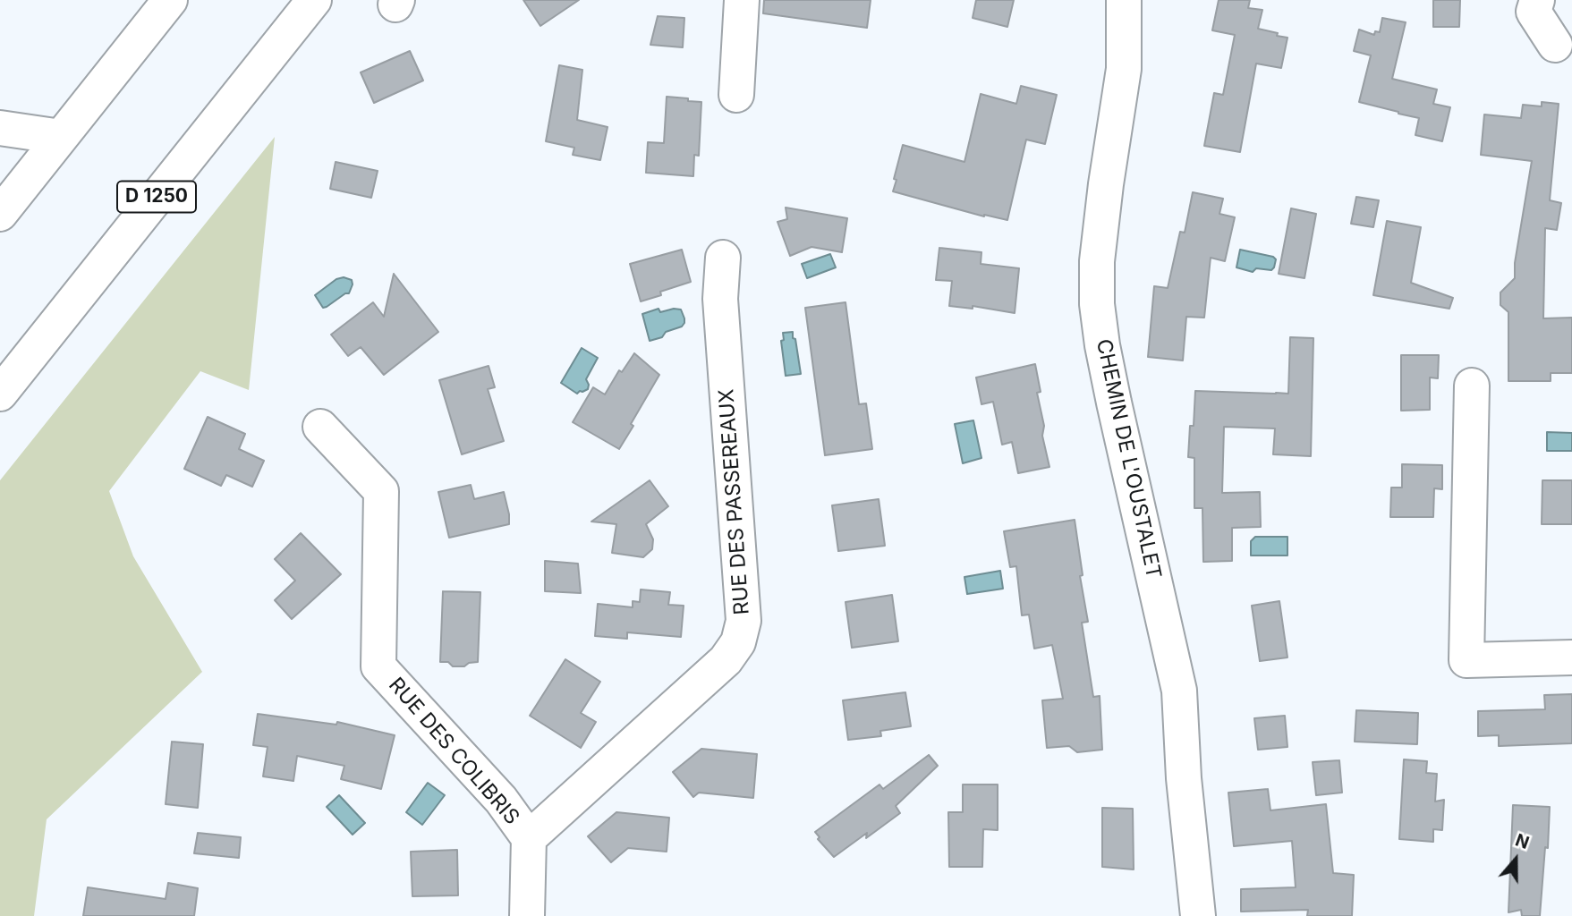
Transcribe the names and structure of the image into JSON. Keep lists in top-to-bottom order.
{
  "streets": {
    "street": [
      "D 1250",
      "CHEMIN DE L'OUSTALET",
      "RUE DES PASSEREAUX",
      "RUE DES COLIBRIS"
    ]
  },
  "crossings": [
    ["RUE DES PASSEREAUX", "RUE DES COLIBRIS"]
  ],
  "north": "top"
}
